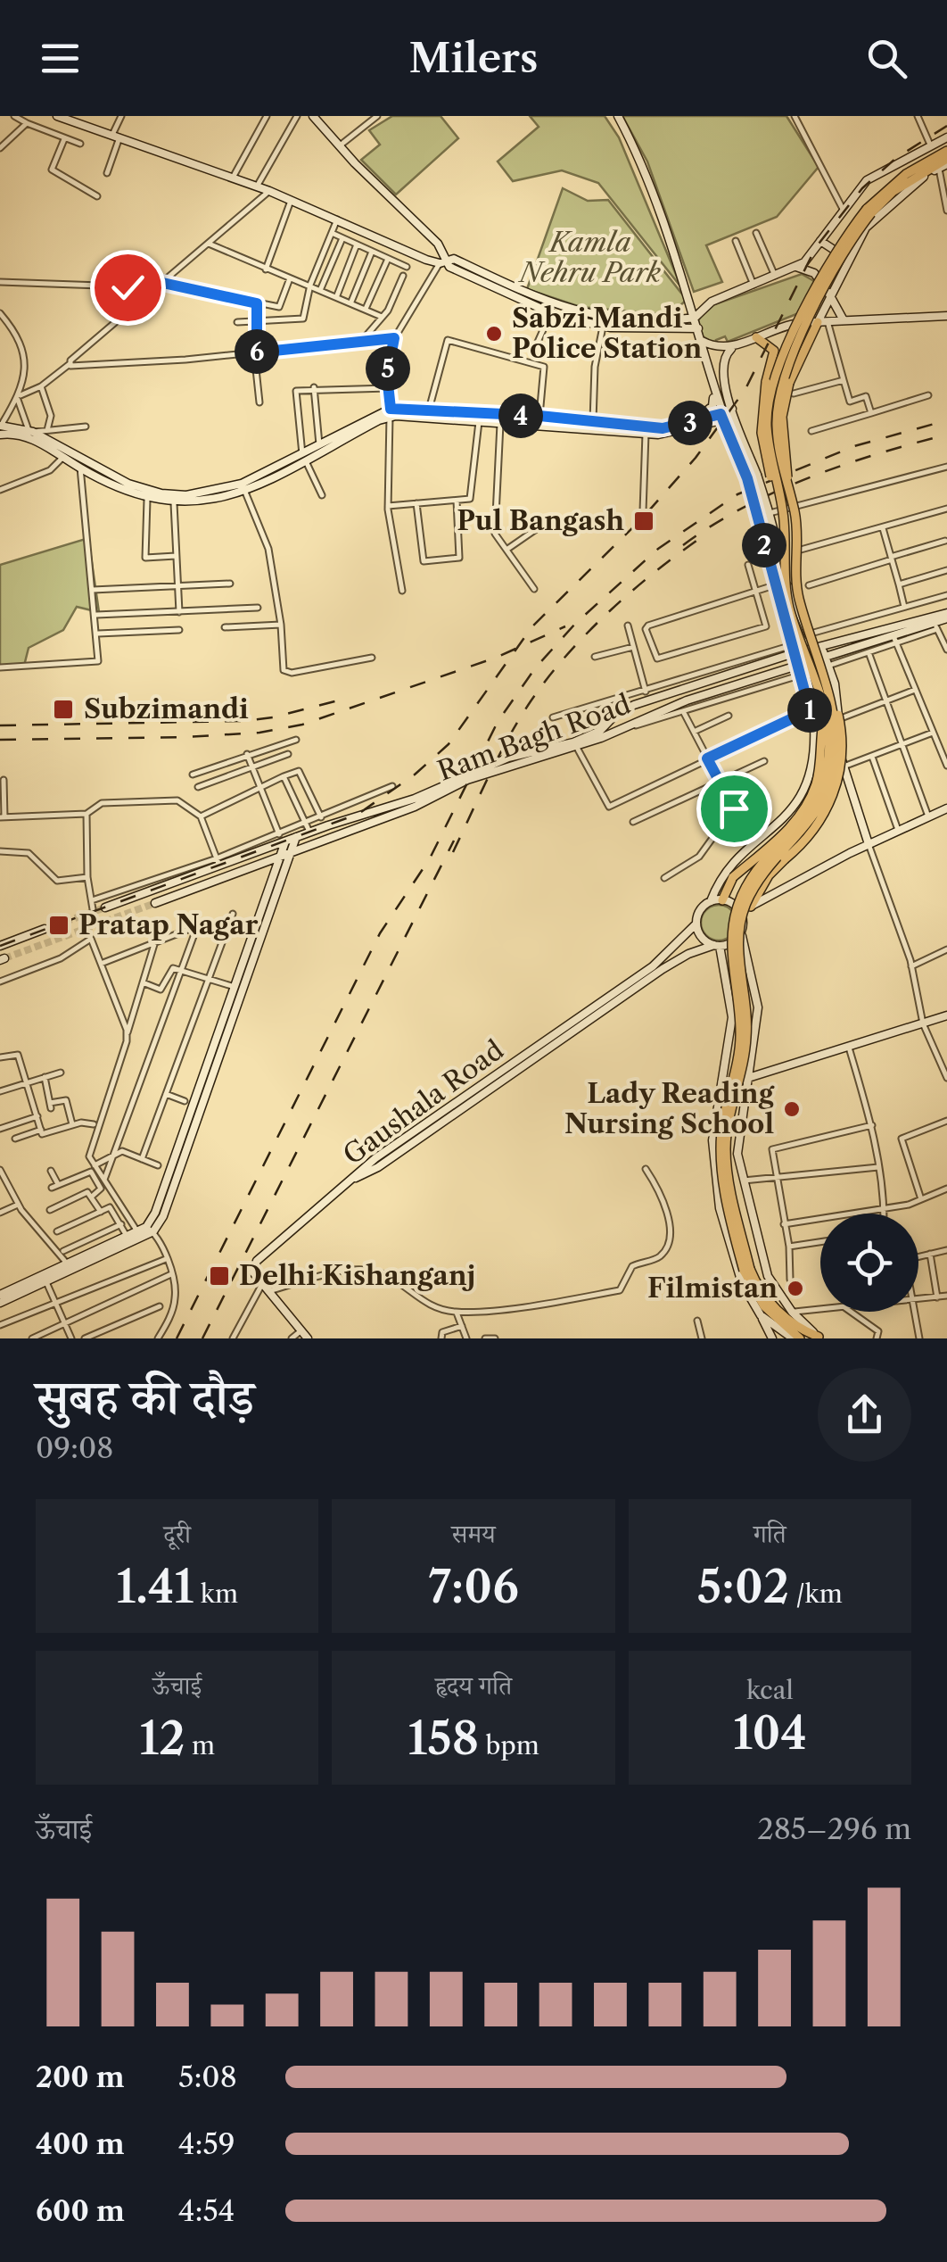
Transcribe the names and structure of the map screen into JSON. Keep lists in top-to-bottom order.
{
  "streets": {
    "main road": ["Ram Bagh Road", "Gaushala Road"]
  },
  "parks": ["Kamla Nehru Park"],
  "places": {
    "other": ["Sabzi Mandi Police Station", "Lady Reading Nursing School", "Filmistan"],
    "transit": [
      "Pul Bangash",
      "Subzimandi",
      "Pratap Nagar",
      "Delhi Kishanganj"
    ]
  },
  "page": {
    "header": "Milers",
    "pins": [
      "6",
      "5",
      "4",
      "3",
      "2",
      "1"
    ],
    "heading": ["सुबह की दौड़", "09:08"],
    "stats": [
      ["दूरी", "1.41 km"],
      ["समय", "7:06"],
      ["गति", "5:02 /km"],
      ["ऊँचाई", "12 m"],
      ["हृदय गति", "158 bpm"],
      ["kcal", "104"]
    ],
    "chart": ["ऊँचाई", "285–296 m"],
    "list": [
      {
        "name": "200 m",
        "note": "5:08"
      },
      {
        "name": "400 m",
        "note": "4:59"
      },
      {
        "name": "600 m",
        "note": "4:54"
      }
    ]
  }
}
